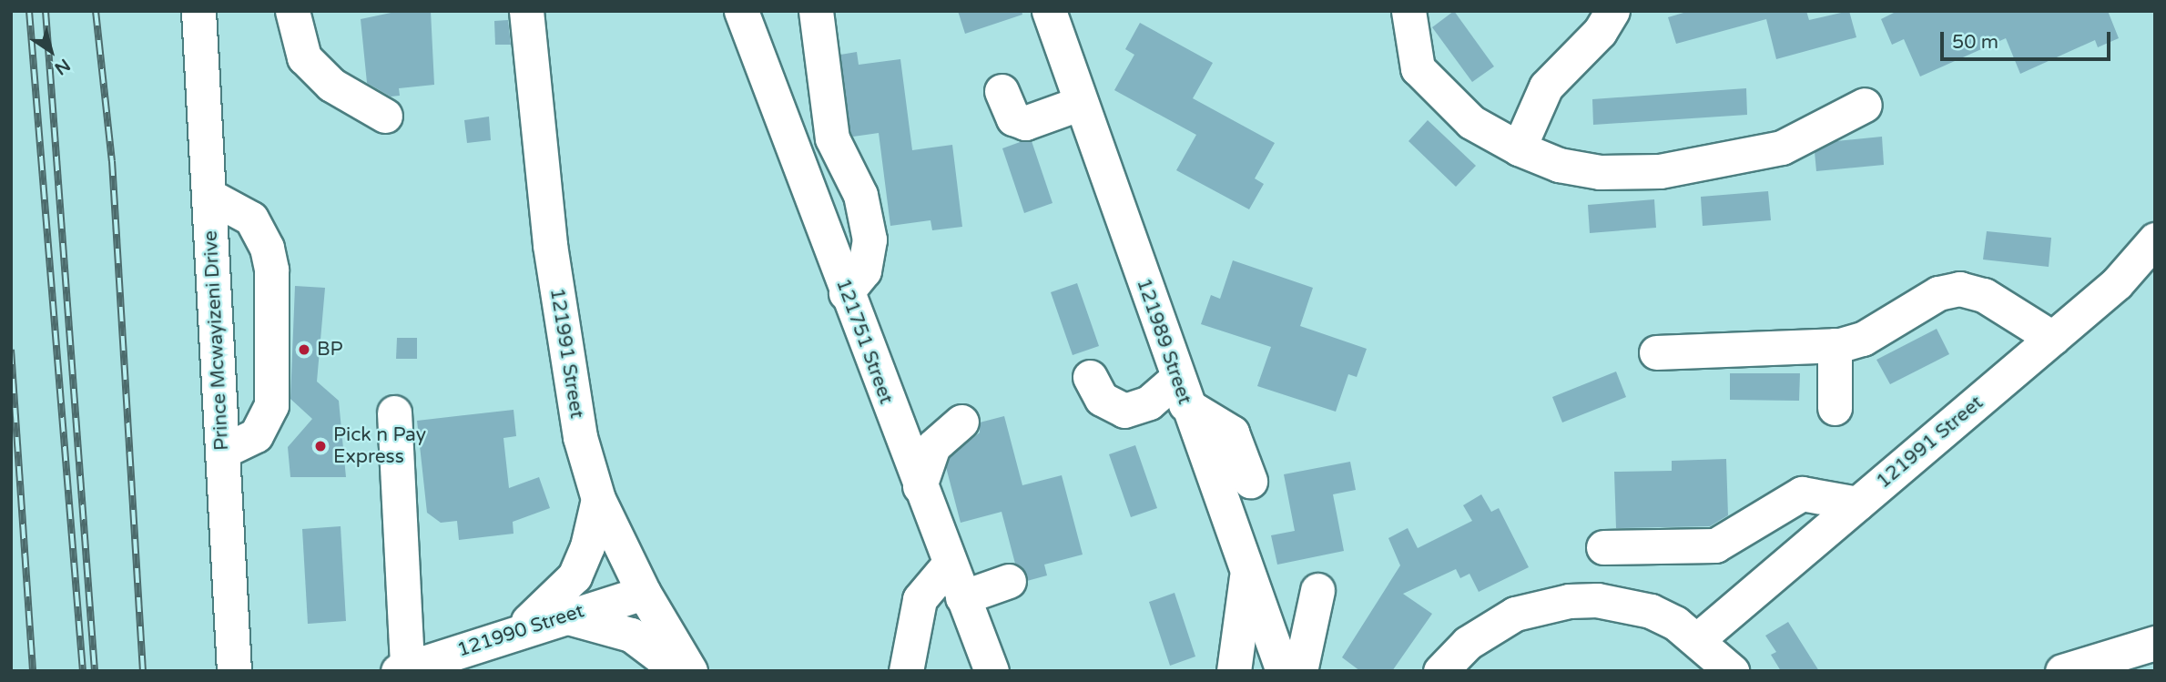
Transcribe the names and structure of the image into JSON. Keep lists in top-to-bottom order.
{
  "streets": {
    "street": [
      "Prince Mcwayizeni Drive",
      "121751 Street",
      "121989 Street",
      "121991 Street",
      "121990 Street"
    ]
  },
  "crossings": [
    ["121991 Street", "121990 Street"]
  ],
  "places": ["BP", "Pick n Pay Express"],
  "scale_bar": "50 m",
  "north": "bottom right"
}
